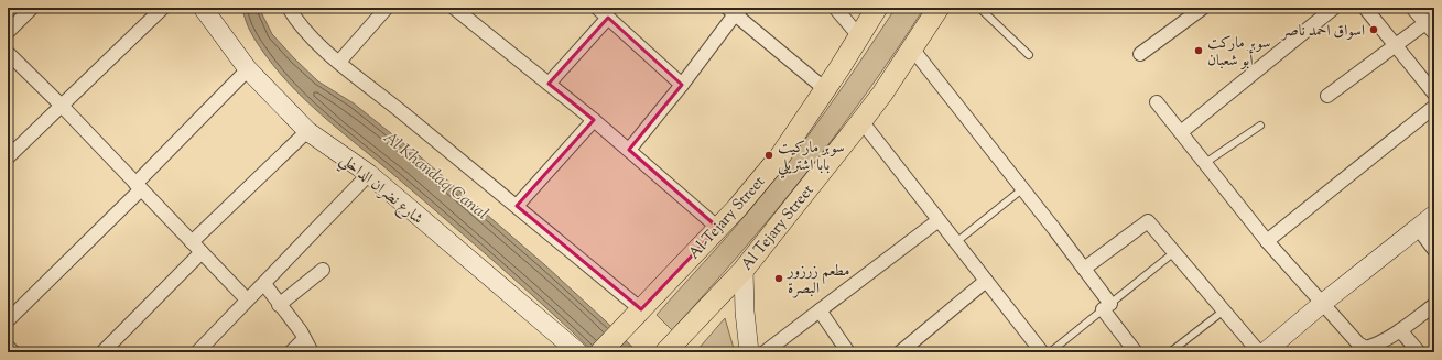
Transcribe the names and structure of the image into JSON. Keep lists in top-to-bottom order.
{
  "streets": {
    "main road": ["Al-Tejary Street", "Al Tejary Street"],
    "street": ["شارع نضران الداخلي"]
  },
  "water": ["Al Khandaq Canal"],
  "places": [
    "اسواق احمد ناصر",
    "سوبر ماركت أبو شعبان",
    "سوبر ماركيت بابا اشتريلي",
    "مطعم زرزور البصرة"
  ]
}
